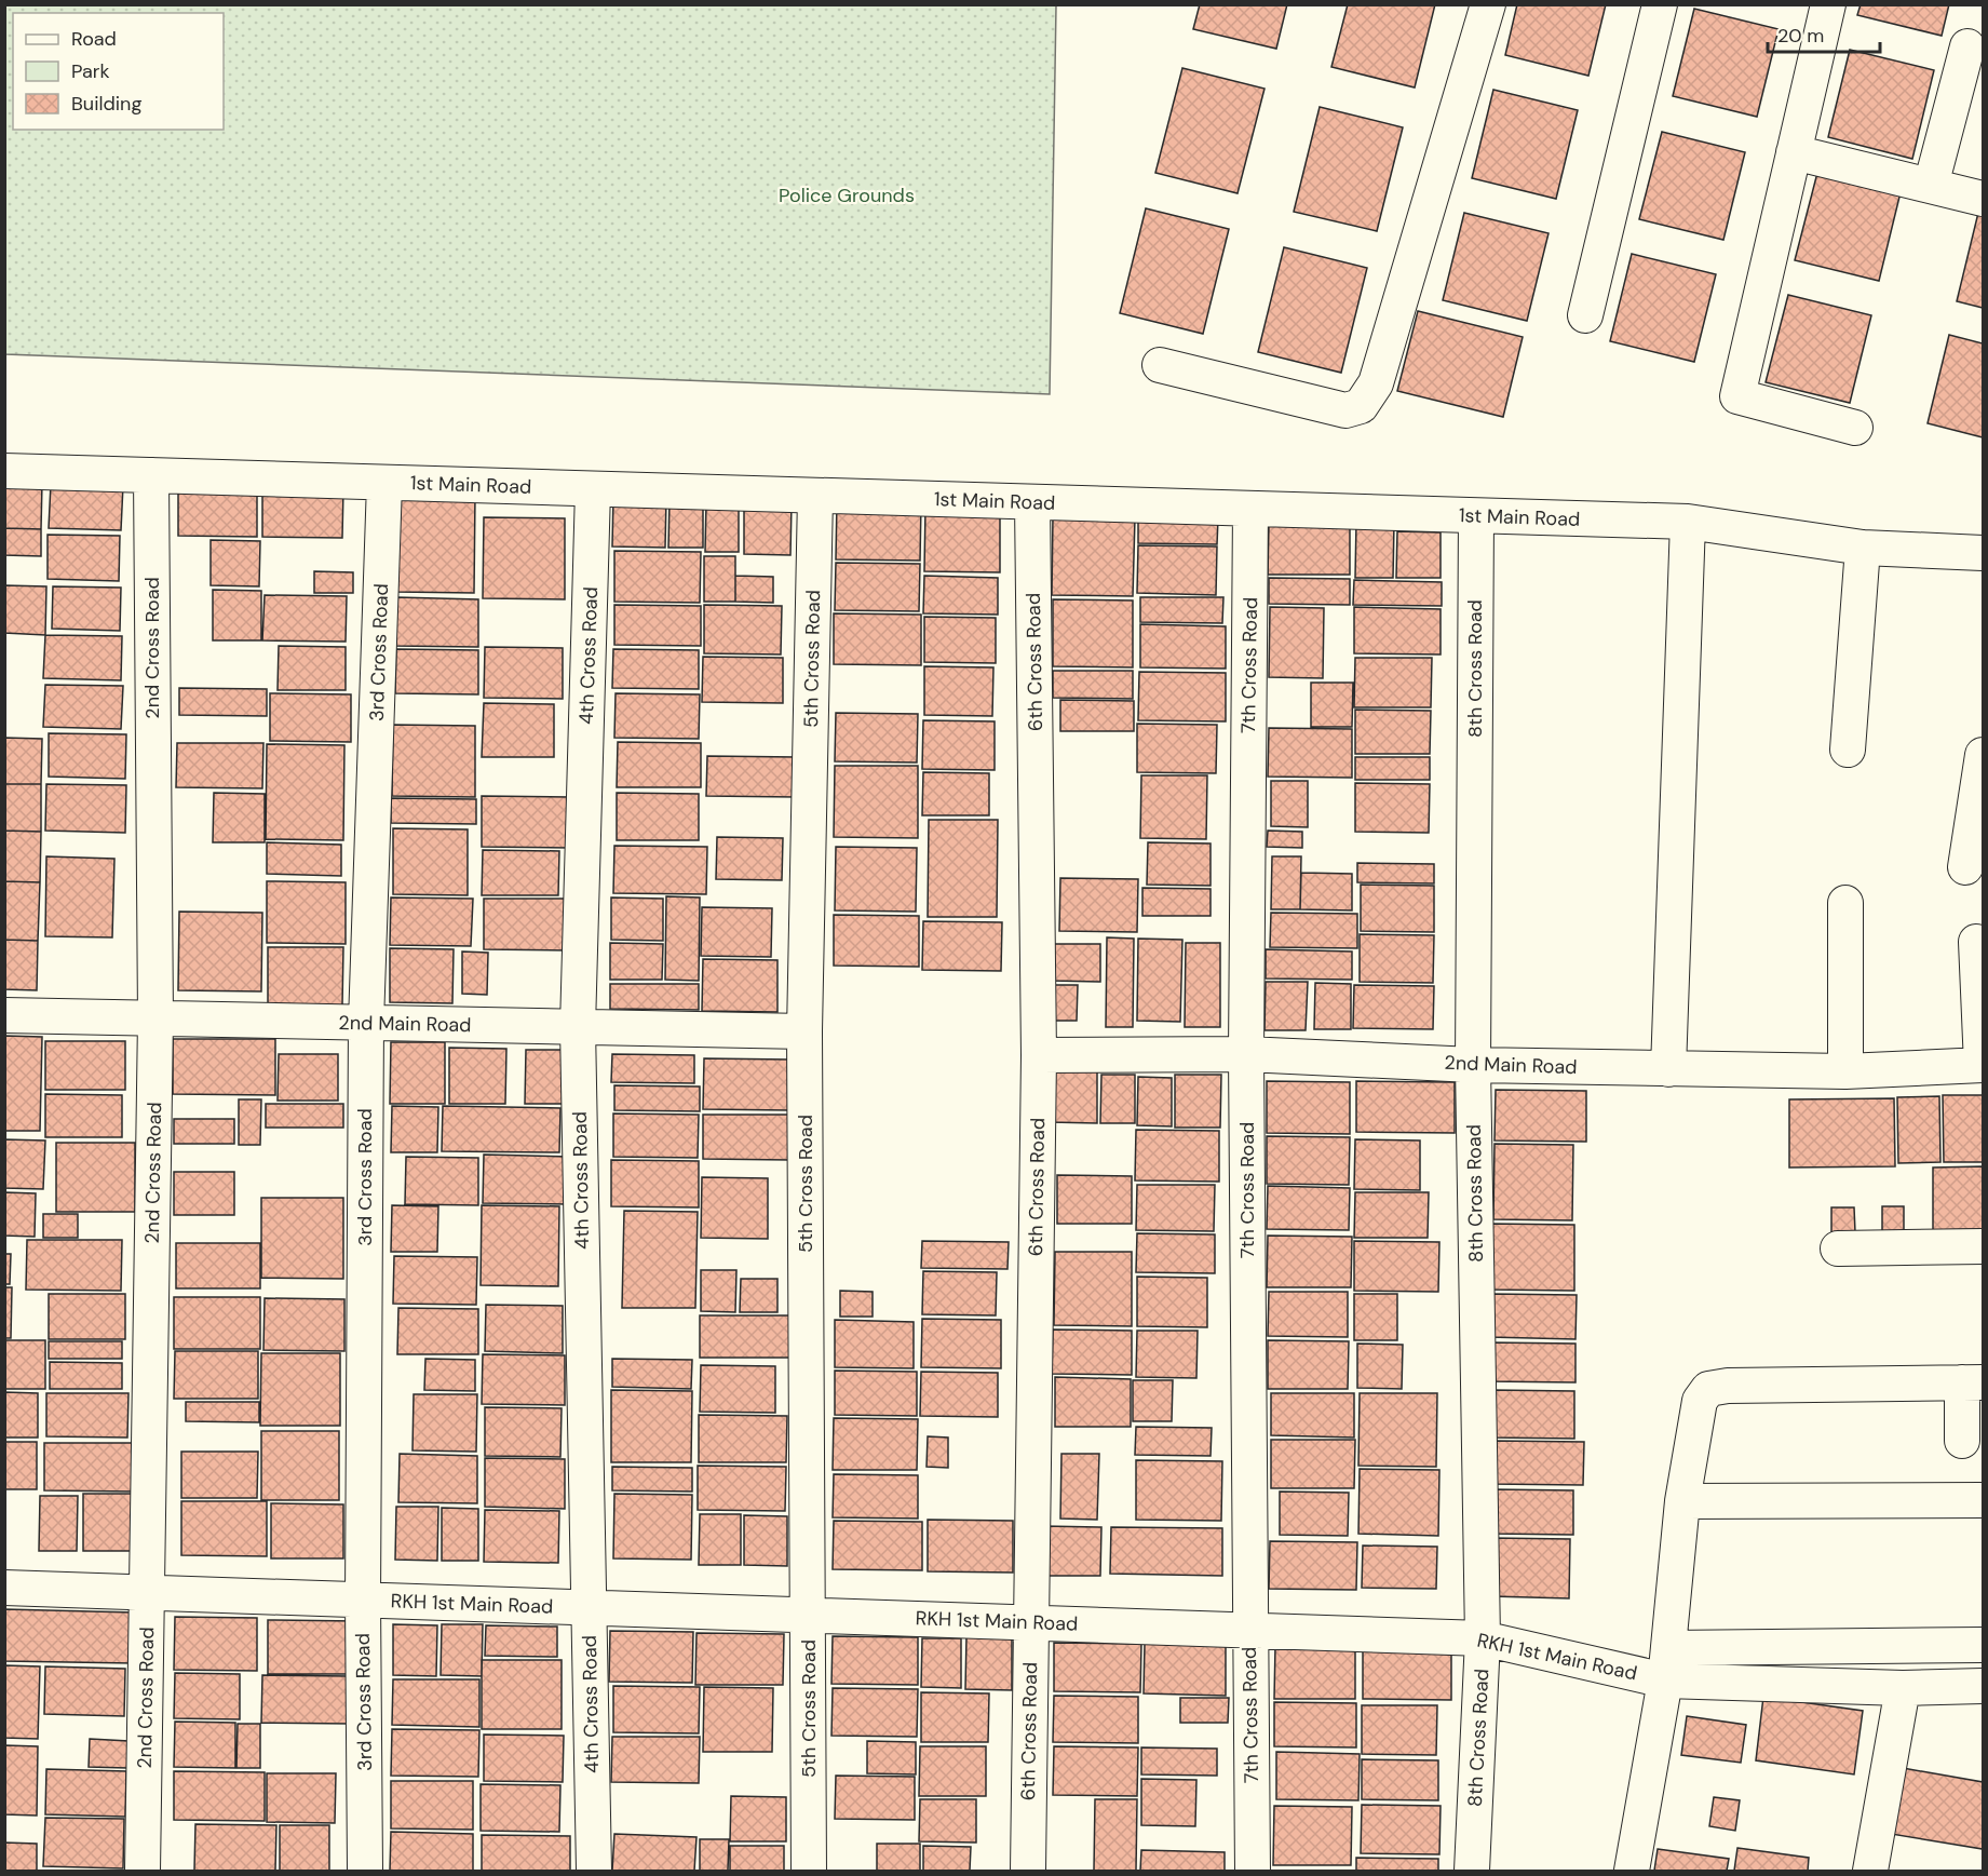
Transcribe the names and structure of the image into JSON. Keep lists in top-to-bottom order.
{
  "streets": {
    "street": [
      "1st Main Road",
      "2nd Cross Road",
      "3rd Cross Road",
      "4th Cross Road",
      "5th Cross Road",
      "6th Cross Road",
      "7th Cross Road",
      "8th Cross Road",
      "2nd Main Road",
      "RKH 1st Main Road"
    ]
  },
  "crossings": [
    ["1st Main Road", "2nd Cross Road"],
    ["1st Main Road", "3rd Cross Road"],
    ["1st Main Road", "4th Cross Road"],
    ["1st Main Road", "5th Cross Road"],
    ["1st Main Road", "6th Cross Road"],
    ["1st Main Road", "7th Cross Road"],
    ["1st Main Road", "8th Cross Road"],
    ["2nd Cross Road", "2nd Main Road"],
    ["2nd Cross Road", "RKH 1st Main Road"],
    ["3rd Cross Road", "2nd Main Road"],
    ["3rd Cross Road", "RKH 1st Main Road"],
    ["4th Cross Road", "2nd Main Road"],
    ["4th Cross Road", "RKH 1st Main Road"],
    ["5th Cross Road", "2nd Main Road"],
    ["5th Cross Road", "RKH 1st Main Road"],
    ["6th Cross Road", "2nd Main Road"],
    ["6th Cross Road", "RKH 1st Main Road"],
    ["7th Cross Road", "2nd Main Road"],
    ["7th Cross Road", "RKH 1st Main Road"],
    ["8th Cross Road", "2nd Main Road"],
    ["8th Cross Road", "RKH 1st Main Road"]
  ],
  "parks": ["Police Grounds"],
  "legend": ["Road", "Park", "Building"],
  "scale_bar": "20 m"
}
